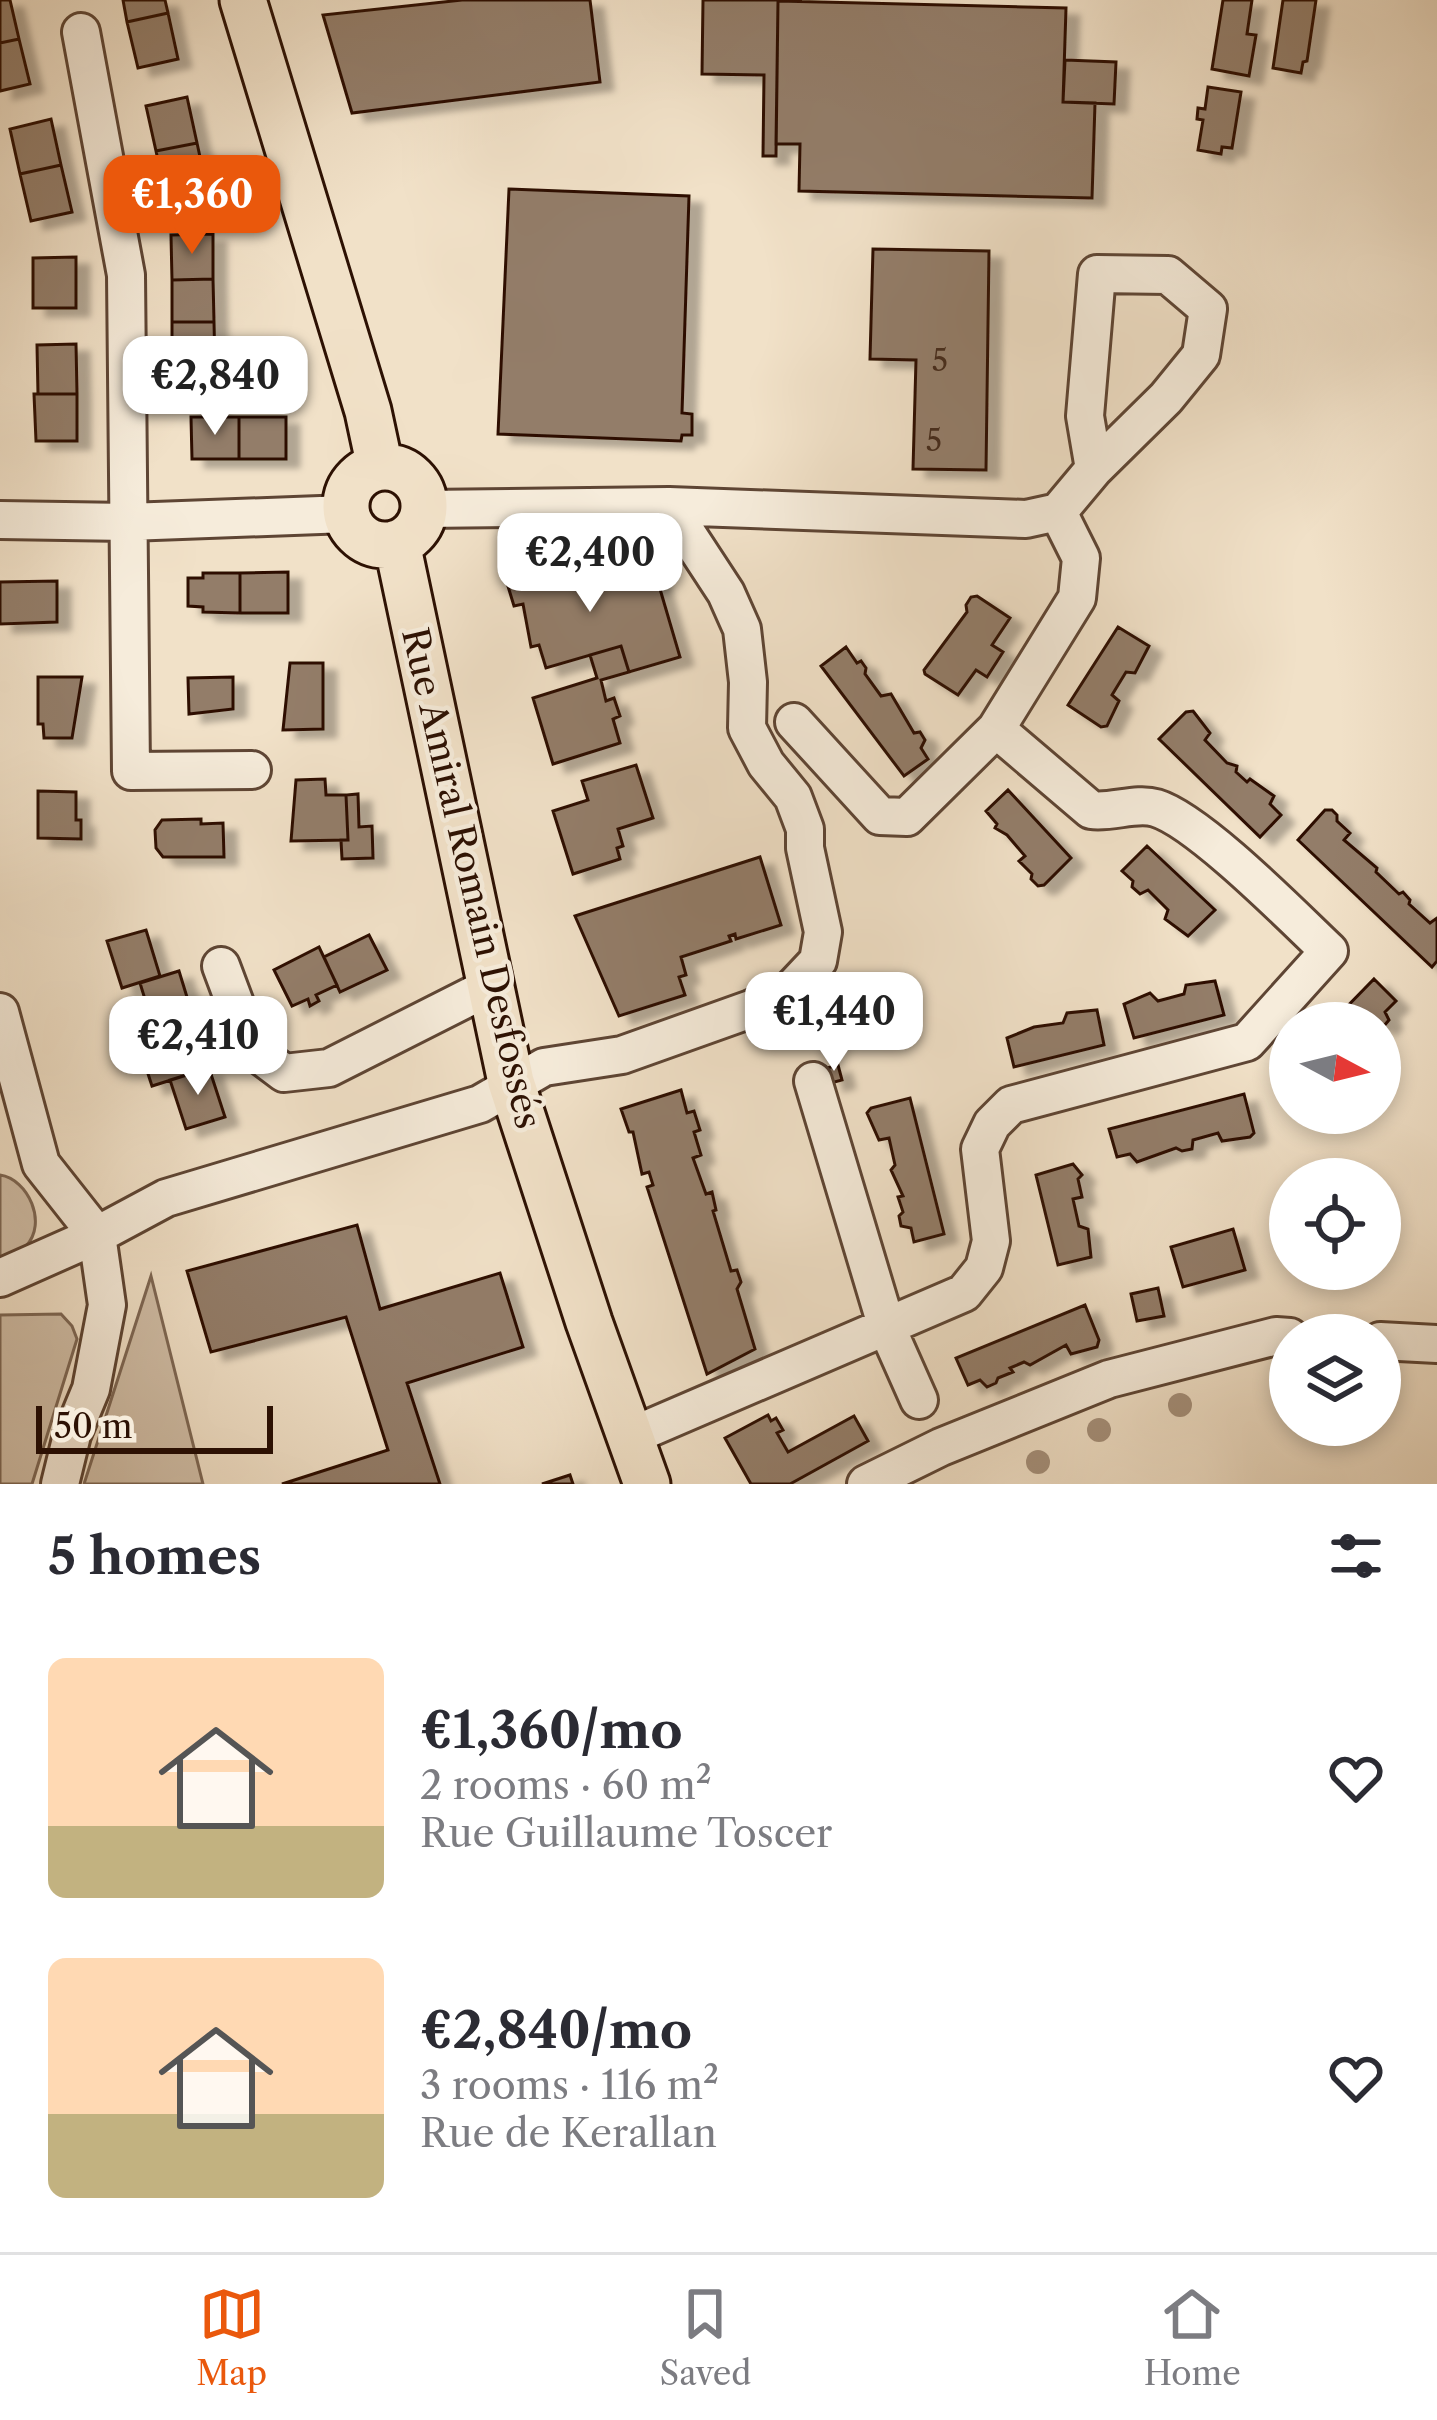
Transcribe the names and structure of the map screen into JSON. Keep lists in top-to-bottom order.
{
  "streets": {
    "main road": ["Rue Amiral Romain Desfossés"]
  },
  "house_numbers": ["5", "5"],
  "scale_bar": "50 m",
  "north": "right",
  "page": {
    "price": [
      "€1,360",
      "€2,840",
      "€2,400",
      "€1,440",
      "€2,410"
    ],
    "scale": "50 m",
    "heading": "5 homes",
    "list": [
      {
        "name": "€1,360/mo",
        "note": "2 rooms · 60 m² · Rue Guillaume Toscer"
      },
      {
        "name": "€2,840/mo",
        "note": "3 rooms · 116 m² · Rue de Kerallan"
      }
    ],
    "tabs": ["Map", "Saved", "Home"]
  }
}
